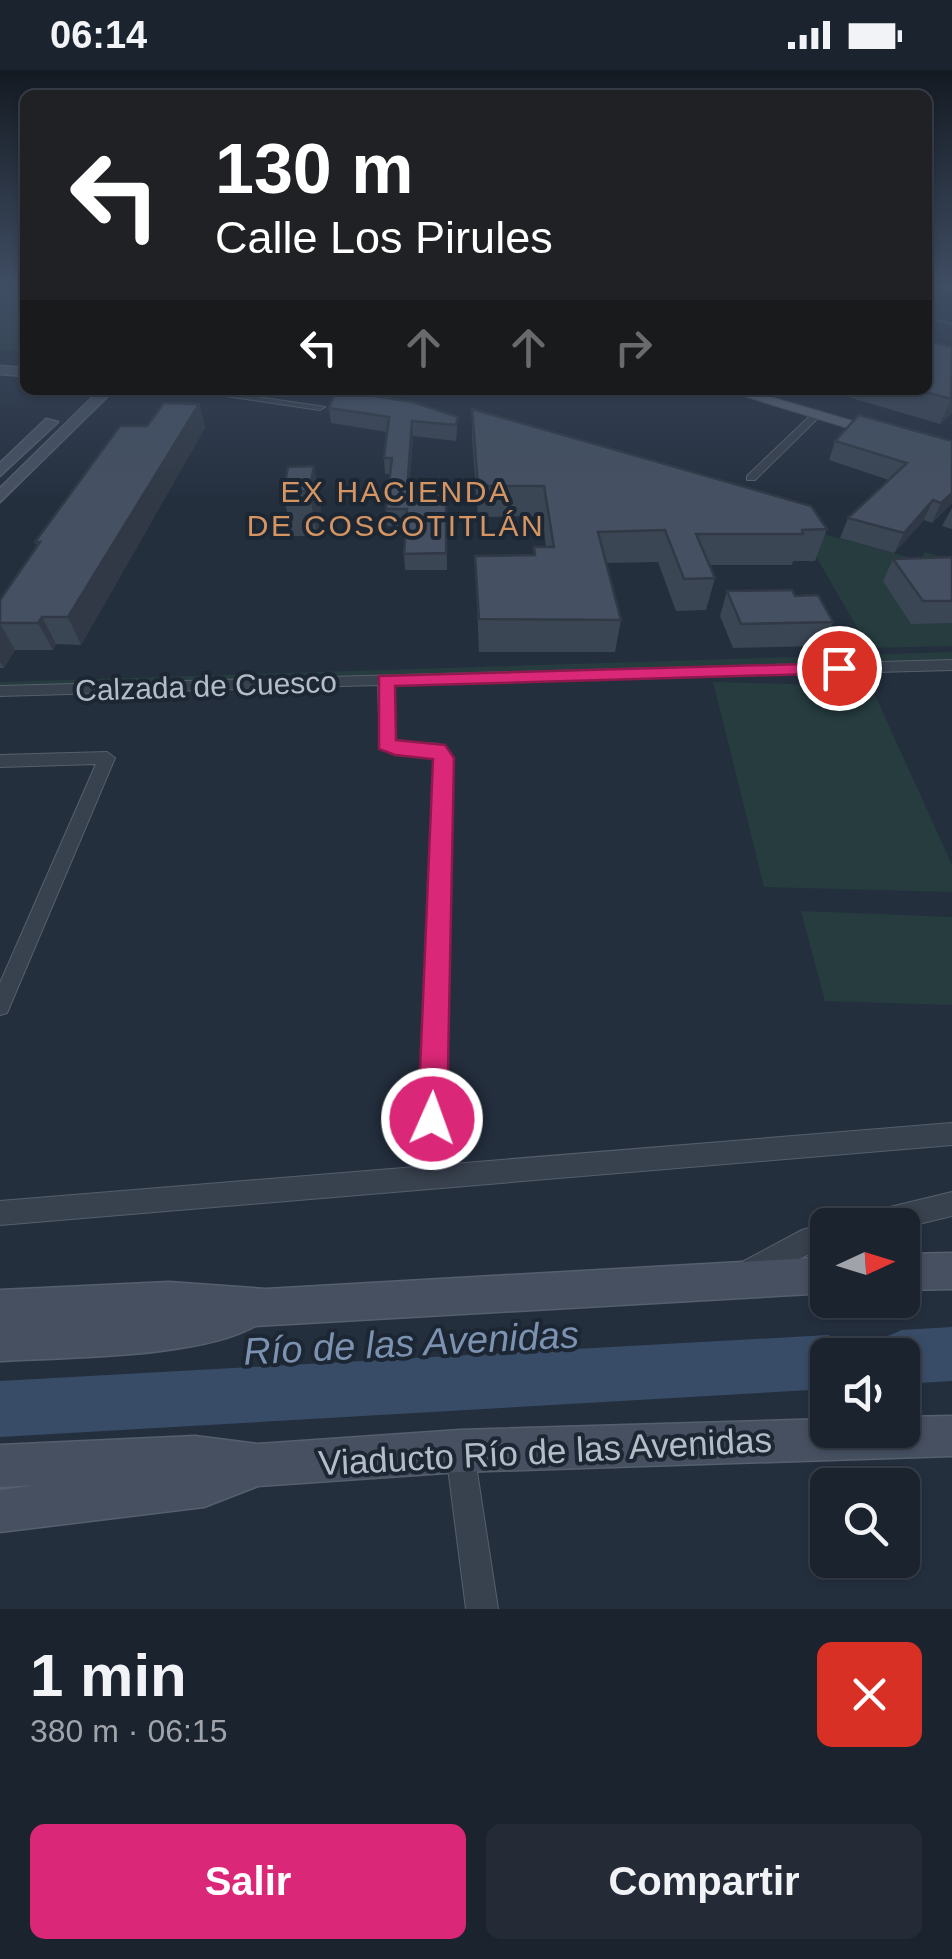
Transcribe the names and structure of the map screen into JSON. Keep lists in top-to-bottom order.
{
  "streets": {
    "main road": ["Viaducto Río de las Avenidas"],
    "street": ["Calzada de Cuesco"]
  },
  "districts": ["EX HACIENDA DE COSCOTITLÁN"],
  "water": ["Río de las Avenidas"],
  "north": "right",
  "page": {
    "status": "06:14",
    "turn": ["130 m", "Calle Los Pirules"],
    "heading": ["1 min", "380 m · 06:15"],
    "buttons": ["Salir", "Compartir"]
  }
}
